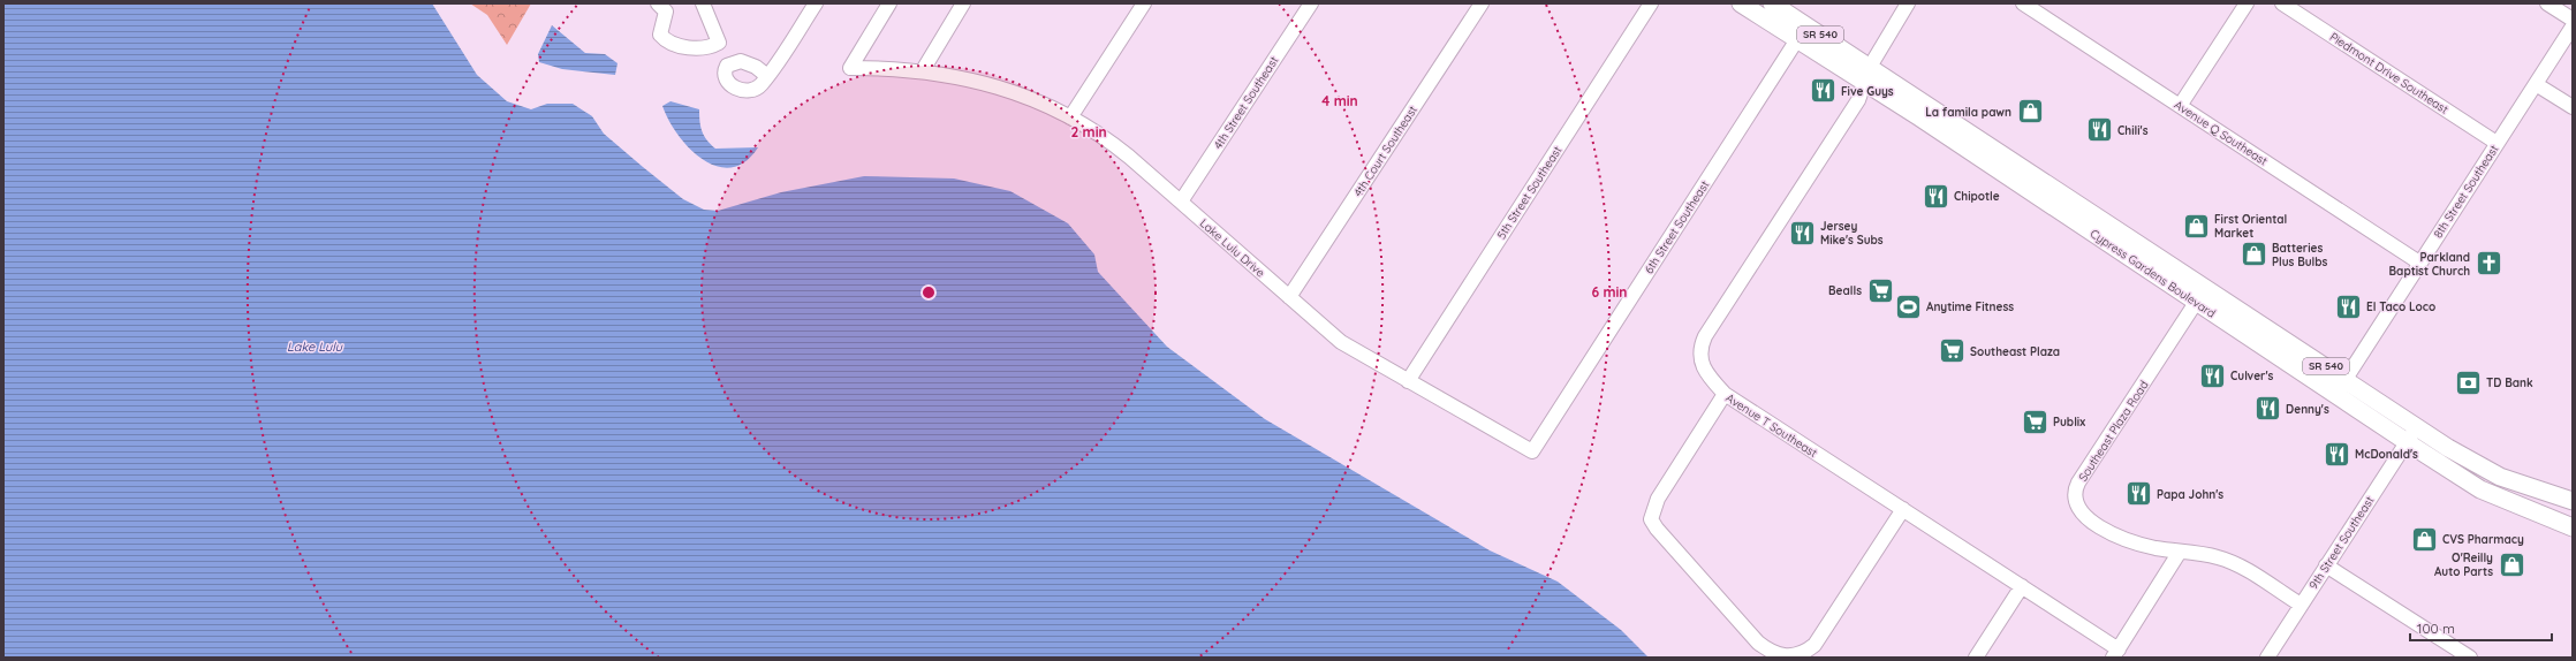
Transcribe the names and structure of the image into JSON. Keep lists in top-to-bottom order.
{
  "streets": {
    "main road": ["SR 540", "Cypress Gardens Boulevard"],
    "street": [
      "Piedmont Drive Southeast",
      "4th Street Southeast",
      "Avenue Q Southeast",
      "4th Court Southeast",
      "8th Street Southeast",
      "5th Street Southeast",
      "6th Street Southeast",
      "Lake Lulu Drive",
      "Avenue T Southeast",
      "Southeast Plaza Road",
      "9th Street Southeast"
    ]
  },
  "crossings": [
    ["Piedmont Drive Southeast", "8th Street Southeast"],
    ["4th Street Southeast", "Lake Lulu Drive"],
    ["Avenue Q Southeast", "8th Street Southeast"],
    ["4th Court Southeast", "Lake Lulu Drive"],
    ["8th Street Southeast", "Cypress Gardens Boulevard"],
    ["5th Street Southeast", "Lake Lulu Drive"],
    ["6th Street Southeast", "Lake Lulu Drive"],
    ["6th Street Southeast", "Cypress Gardens Boulevard"],
    ["Cypress Gardens Boulevard", "Avenue T Southeast"],
    ["Cypress Gardens Boulevard", "Southeast Plaza Road"],
    ["Cypress Gardens Boulevard", "9th Street Southeast"],
    ["Southeast Plaza Road", "9th Street Southeast"]
  ],
  "water": ["Lake Lulu"],
  "places": {
    "restaurant": [
      "Five Guys",
      "Chili's",
      "Chipotle",
      "Jersey Mike's Subs",
      "El Taco Loco",
      "Culver's",
      "Denny's",
      "McDonald's",
      "Papa John's"
    ],
    "shop": [
      "La famila pawn",
      "First Oriental Market",
      "Batteries Plus Bulbs",
      "CVS Pharmacy",
      "O'Reilly Auto Parts"
    ],
    "church": ["Parkland Baptist Church"],
    "supermarket": ["Bealls", "Southeast Plaza", "Publix"],
    "sports": ["Anytime Fitness"],
    "bank": ["TD Bank"]
  },
  "scale_bar": "100 m",
  "rings": ["4 min", "2 min", "6 min"]
}
